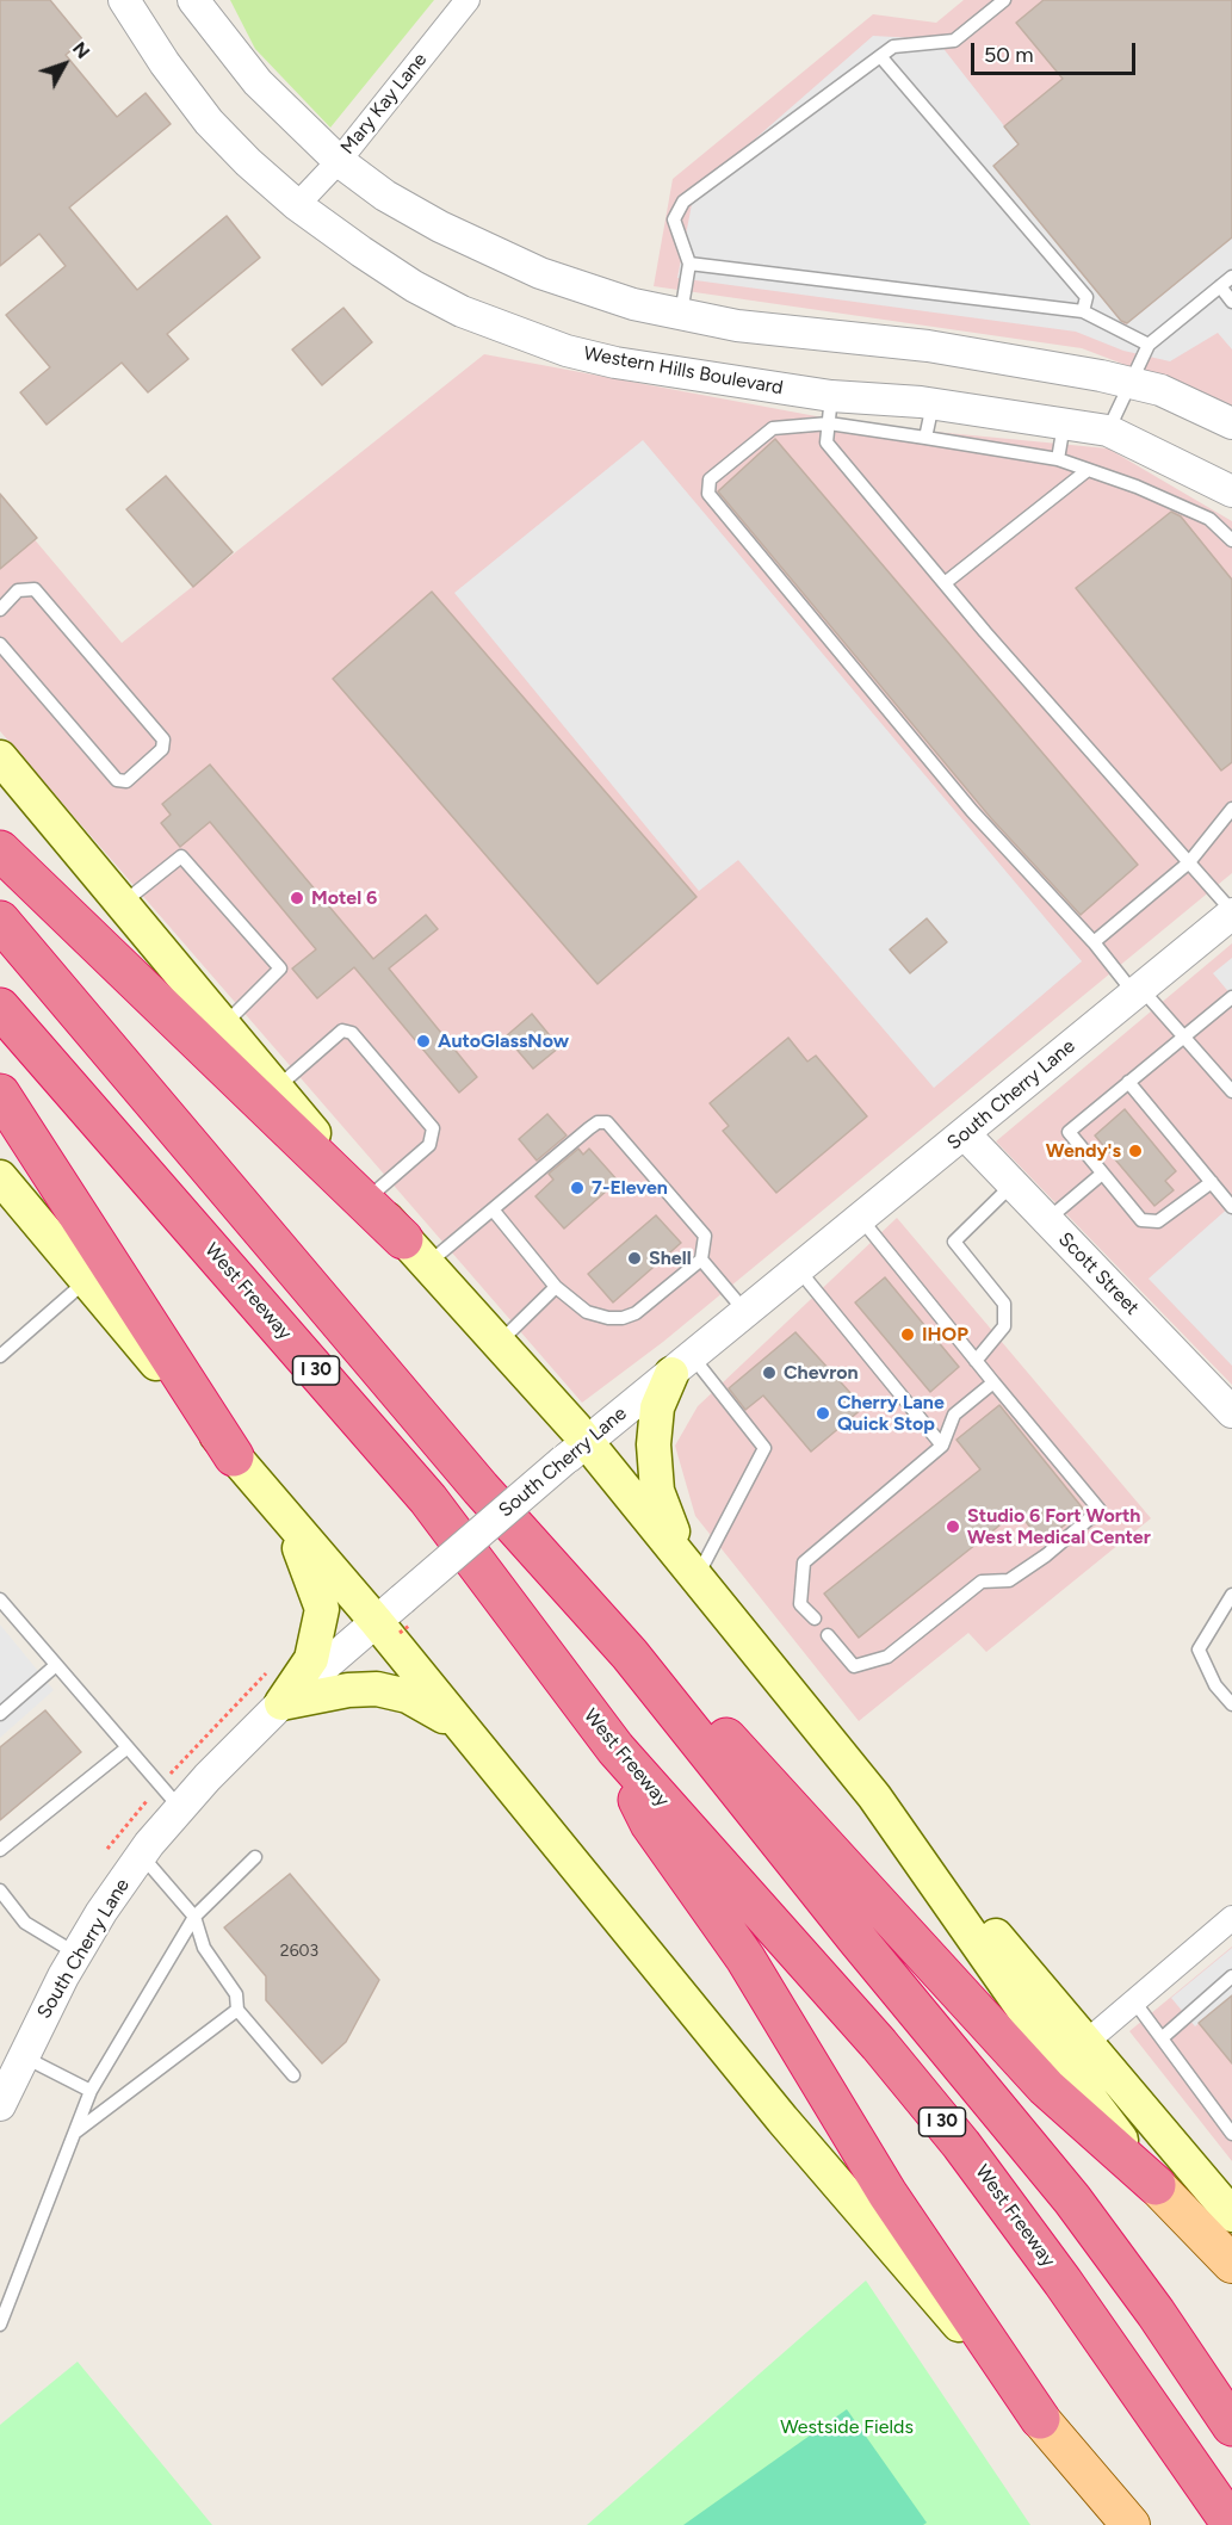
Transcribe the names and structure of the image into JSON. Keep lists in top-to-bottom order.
{
  "streets": {
    "highway": ["West Freeway", "I 30"],
    "street": [
      "Mary Kay Lane",
      "Western Hills Boulevard",
      "South Cherry Lane",
      "Scott Street"
    ]
  },
  "crossings": [
    ["Mary Kay Lane", "Western Hills Boulevard"],
    ["South Cherry Lane", "Scott Street"]
  ],
  "parks": ["Westside Fields"],
  "places": [
    "Motel 6",
    "AutoGlassNow",
    "Wendy's",
    "7-Eleven",
    "Shell",
    "IHOP",
    "Chevron",
    "Cherry Lane Quick Stop",
    "Studio 6 Fort Worth West Medical Center"
  ],
  "house_numbers": ["2603"],
  "scale_bar": "50 m",
  "north": "top right"
}
